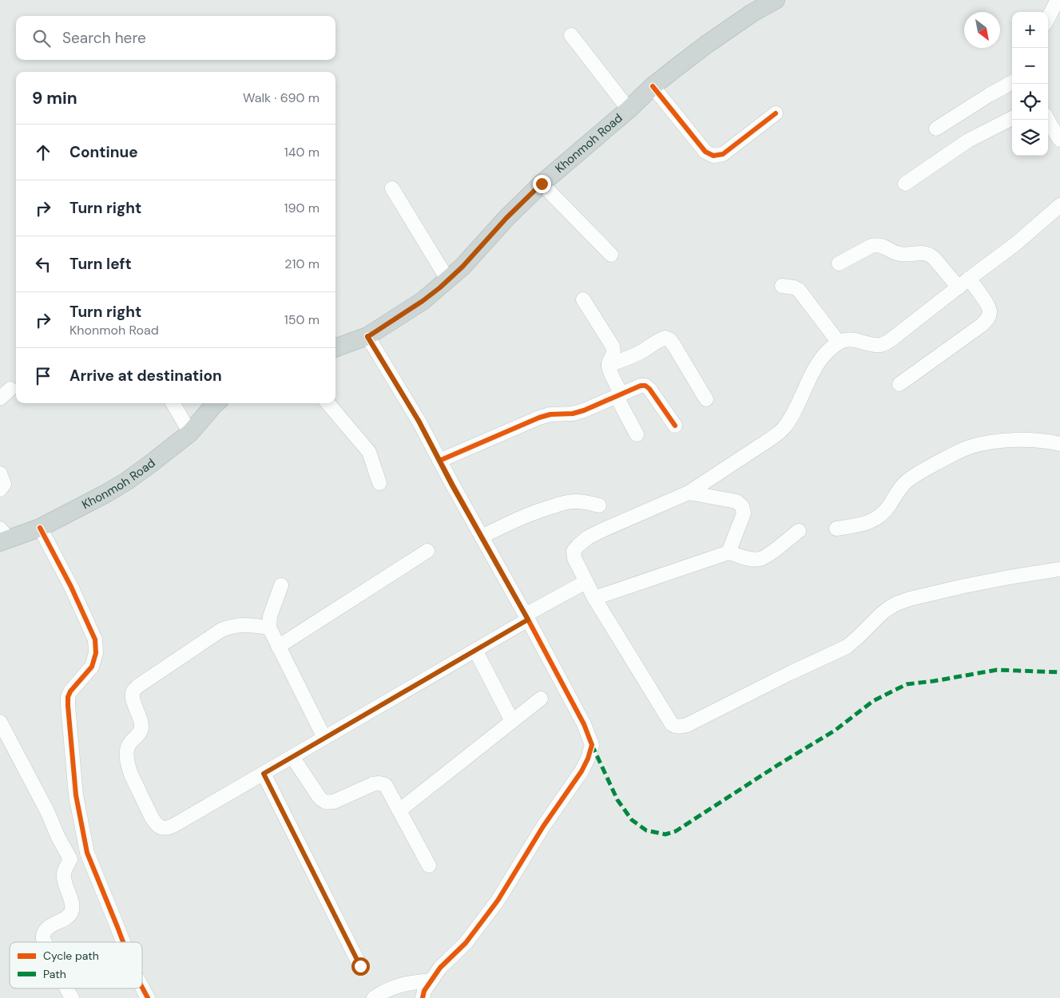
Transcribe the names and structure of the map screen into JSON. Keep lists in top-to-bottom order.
{
  "streets": {
    "main road": ["Khonmoh Road"]
  },
  "legend": ["Cycle path", "Path"],
  "north": "bottom right",
  "page": {
    "map_buttons": ["+", "−"],
    "search": "Search here",
    "heading": ["9 min", "Walk · 690 m"],
    "list": [
      ["Continue", "140 m"],
      ["Turn right", "190 m"],
      ["Turn left", "210 m"],
      ["Turn right", "Khonmoh Road", "150 m"],
      "Arrive at destination"
    ]
  }
}
